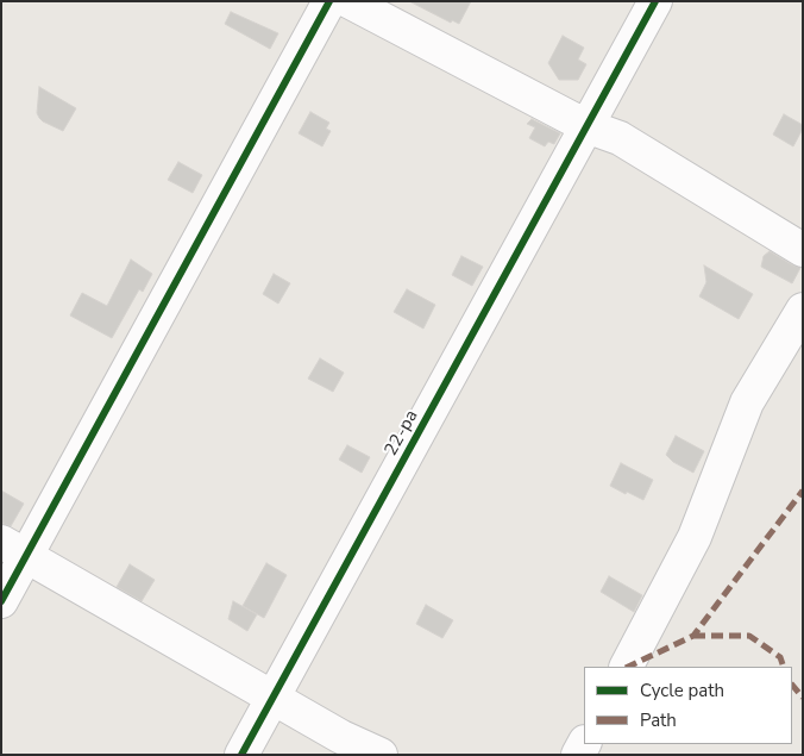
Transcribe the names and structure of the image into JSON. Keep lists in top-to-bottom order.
{
  "streets": {
    "street": ["22-ра"]
  },
  "legend": ["Cycle path", "Path"]
}
